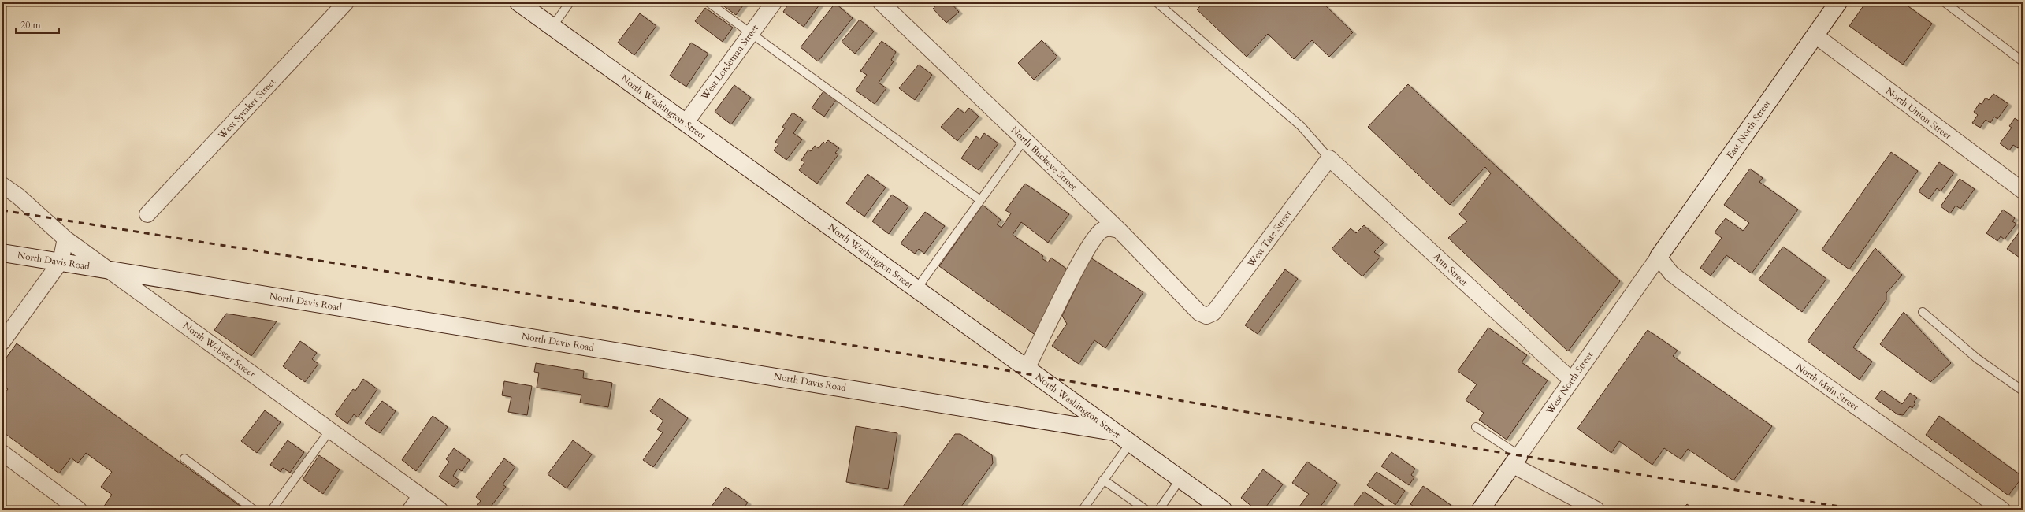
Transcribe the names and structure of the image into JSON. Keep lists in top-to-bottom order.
{
  "streets": {
    "street": [
      "West Lordeman Street",
      "North Washington Street",
      "West Spraker Street",
      "North Union Street",
      "East North Street",
      "North Buckeye Street",
      "West Tate Street",
      "North Davis Road",
      "Ann Street",
      "North Webster Street",
      "West North Street",
      "North Main Street"
    ]
  },
  "crossings": [
    ["West Lordeman Street", "North Washington Street"],
    ["North Washington Street", "North Davis Road"],
    ["North Union Street", "East North Street"],
    ["East North Street", "West North Street"],
    ["East North Street", "North Main Street"],
    ["North Buckeye Street", "West Tate Street"],
    ["West Tate Street", "Ann Street"],
    ["North Davis Road", "North Webster Street"],
    ["Ann Street", "West North Street"],
    ["West North Street", "North Main Street"]
  ],
  "scale_bar": "20 m"
}
